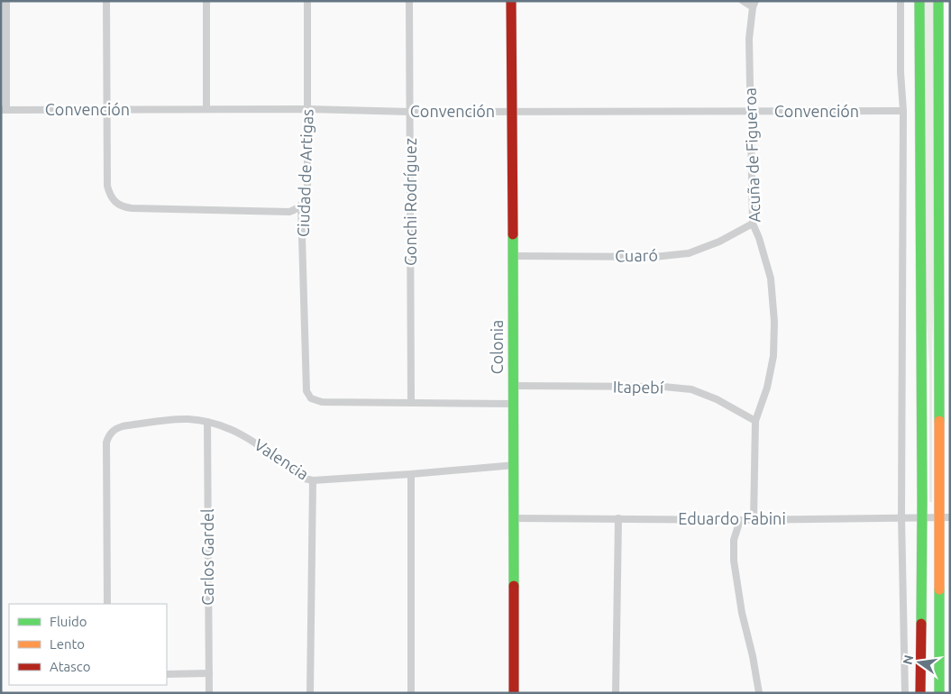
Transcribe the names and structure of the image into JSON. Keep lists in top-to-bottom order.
{
  "streets": {
    "main road": ["Colonia"],
    "street": [
      "Convención",
      "Acuña de Figueroa",
      "Ciudad de Artigas",
      "Gonchi Rodríguez",
      "Cuaró",
      "Itapebí",
      "Valencia",
      "Eduardo Fabini",
      "Carlos Gardel"
    ]
  },
  "crossings": [
    ["Convención", "Acuña de Figueroa"],
    ["Convención", "Ciudad de Artigas"],
    ["Convención", "Gonchi Rodríguez"],
    ["Convención", "Colonia"],
    ["Acuña de Figueroa", "Cuaró"],
    ["Acuña de Figueroa", "Itapebí"],
    ["Acuña de Figueroa", "Eduardo Fabini"],
    ["Ciudad de Artigas", "Gonchi Rodríguez"],
    ["Cuaró", "Colonia"],
    ["Colonia", "Itapebí"],
    ["Colonia", "Valencia"],
    ["Colonia", "Eduardo Fabini"],
    ["Valencia", "Carlos Gardel"]
  ],
  "legend": ["Fluido", "Lento", "Atasco"],
  "north": "left"
}
